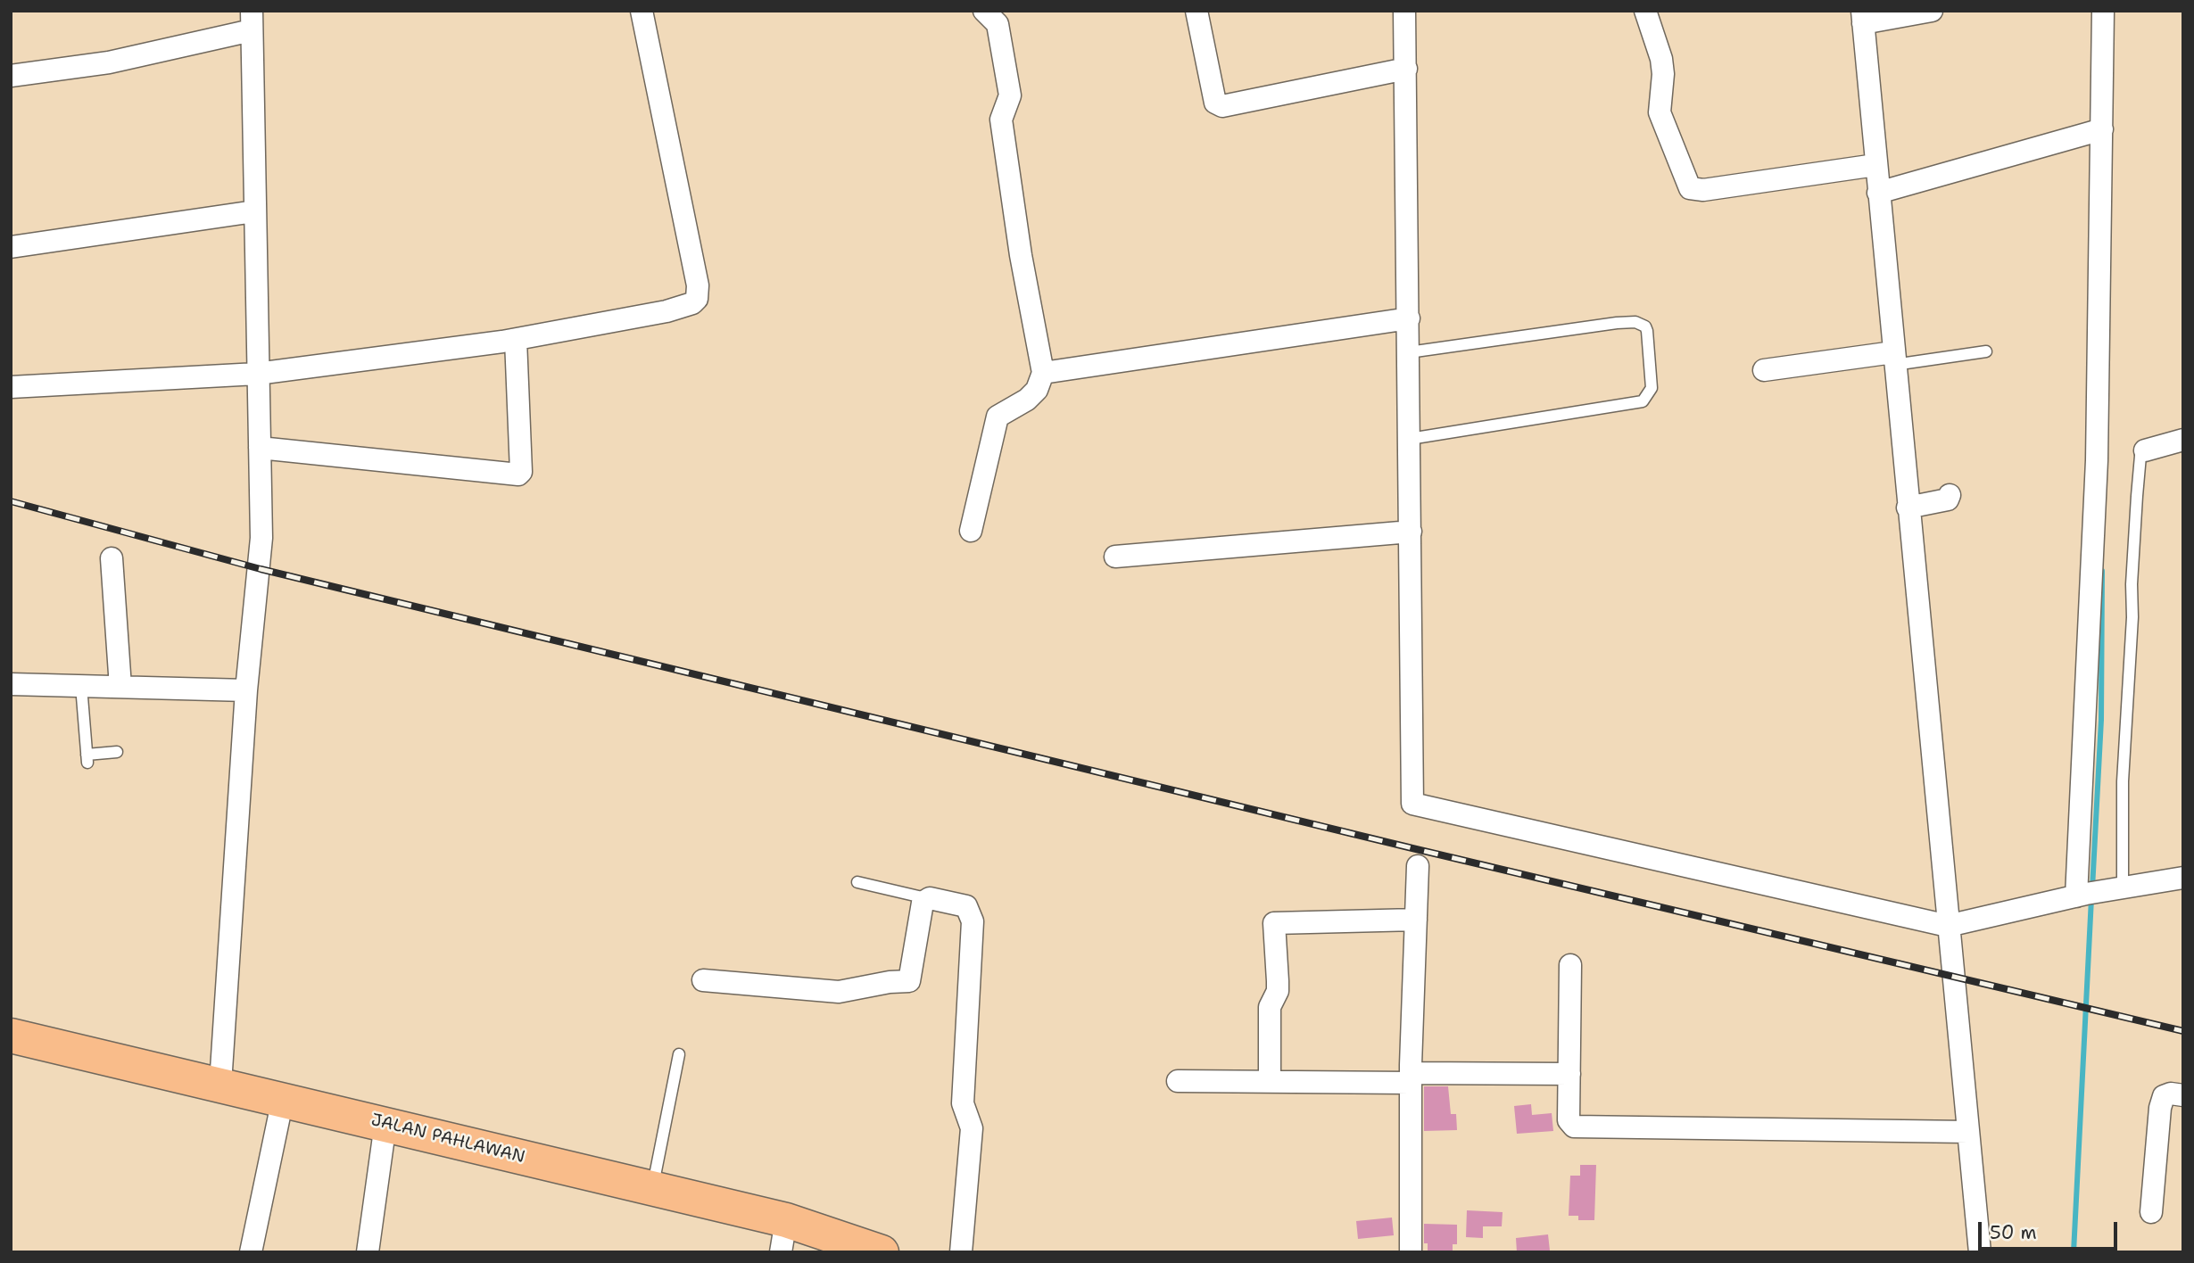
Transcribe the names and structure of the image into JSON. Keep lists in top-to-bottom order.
{
  "streets": {
    "highway": ["JALAN PAHLAWAN"]
  },
  "scale_bar": "50 m"
}
